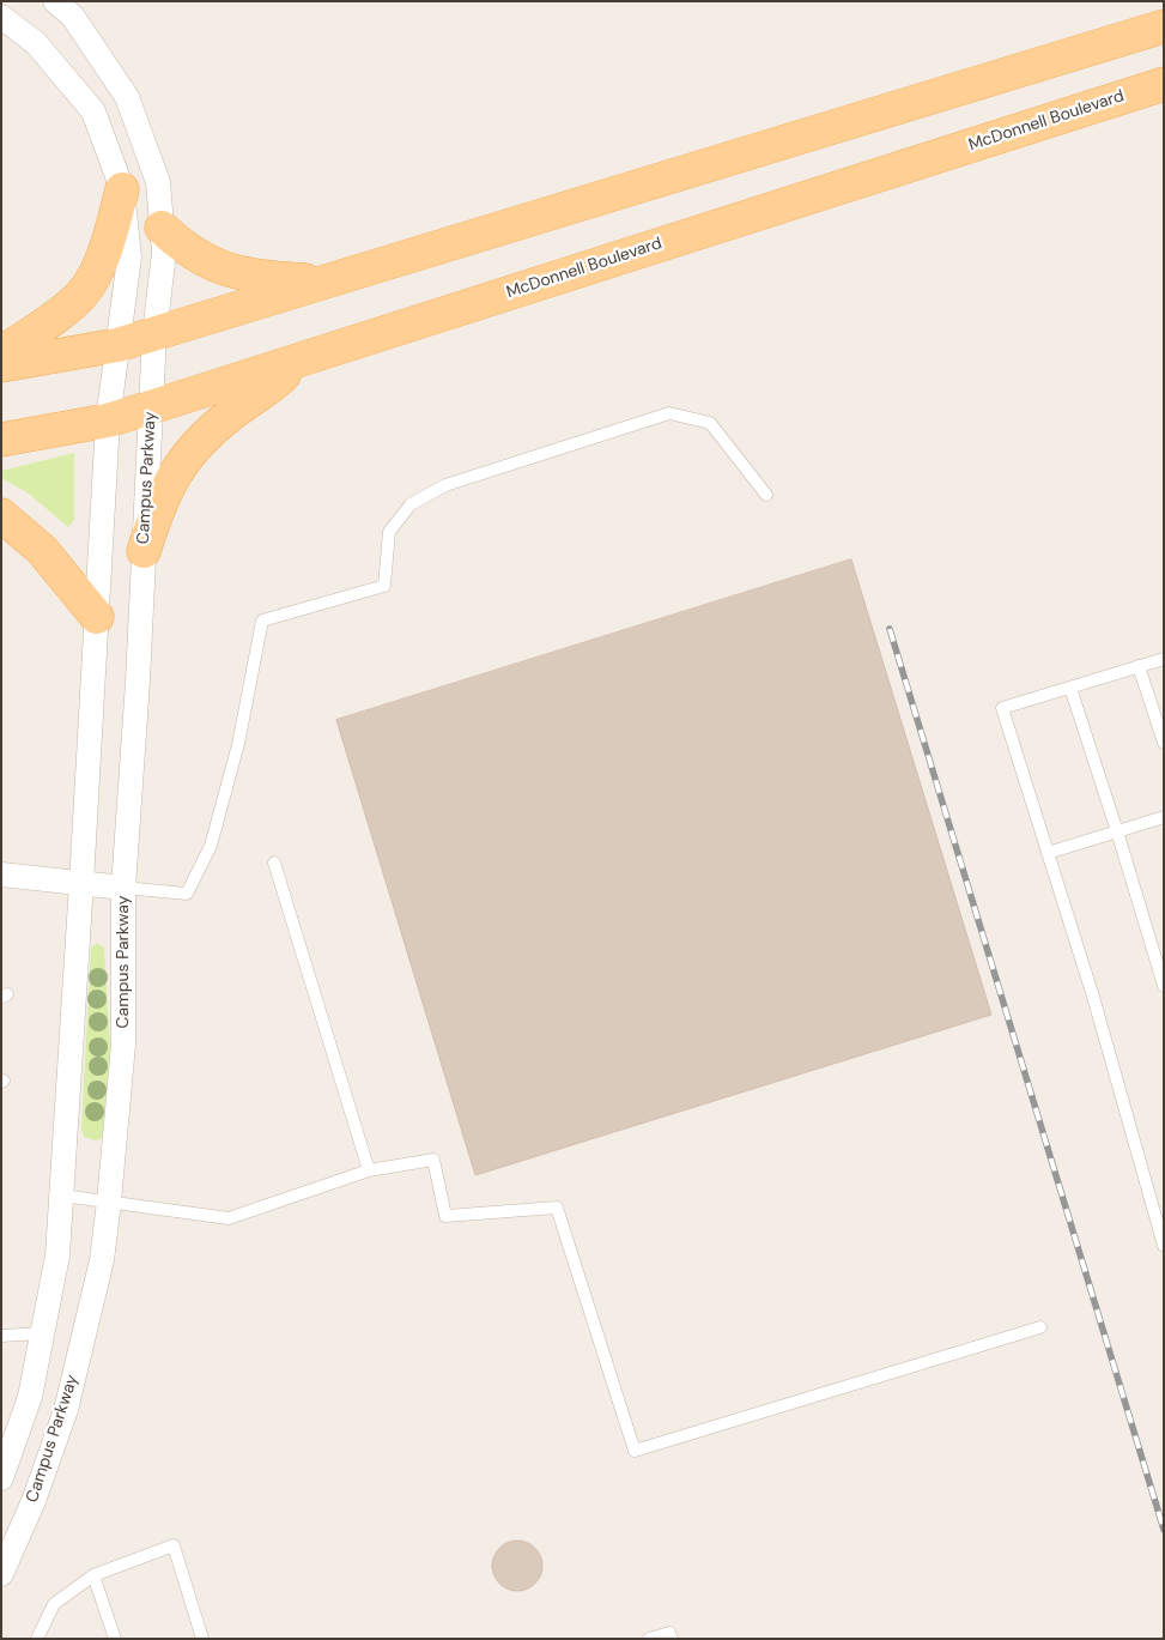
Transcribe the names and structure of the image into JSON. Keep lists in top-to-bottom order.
{
  "streets": {
    "main road": ["McDonnell Boulevard"],
    "street": ["Campus Parkway"]
  },
  "crossings": [
    ["McDonnell Boulevard", "Campus Parkway"]
  ]
}
